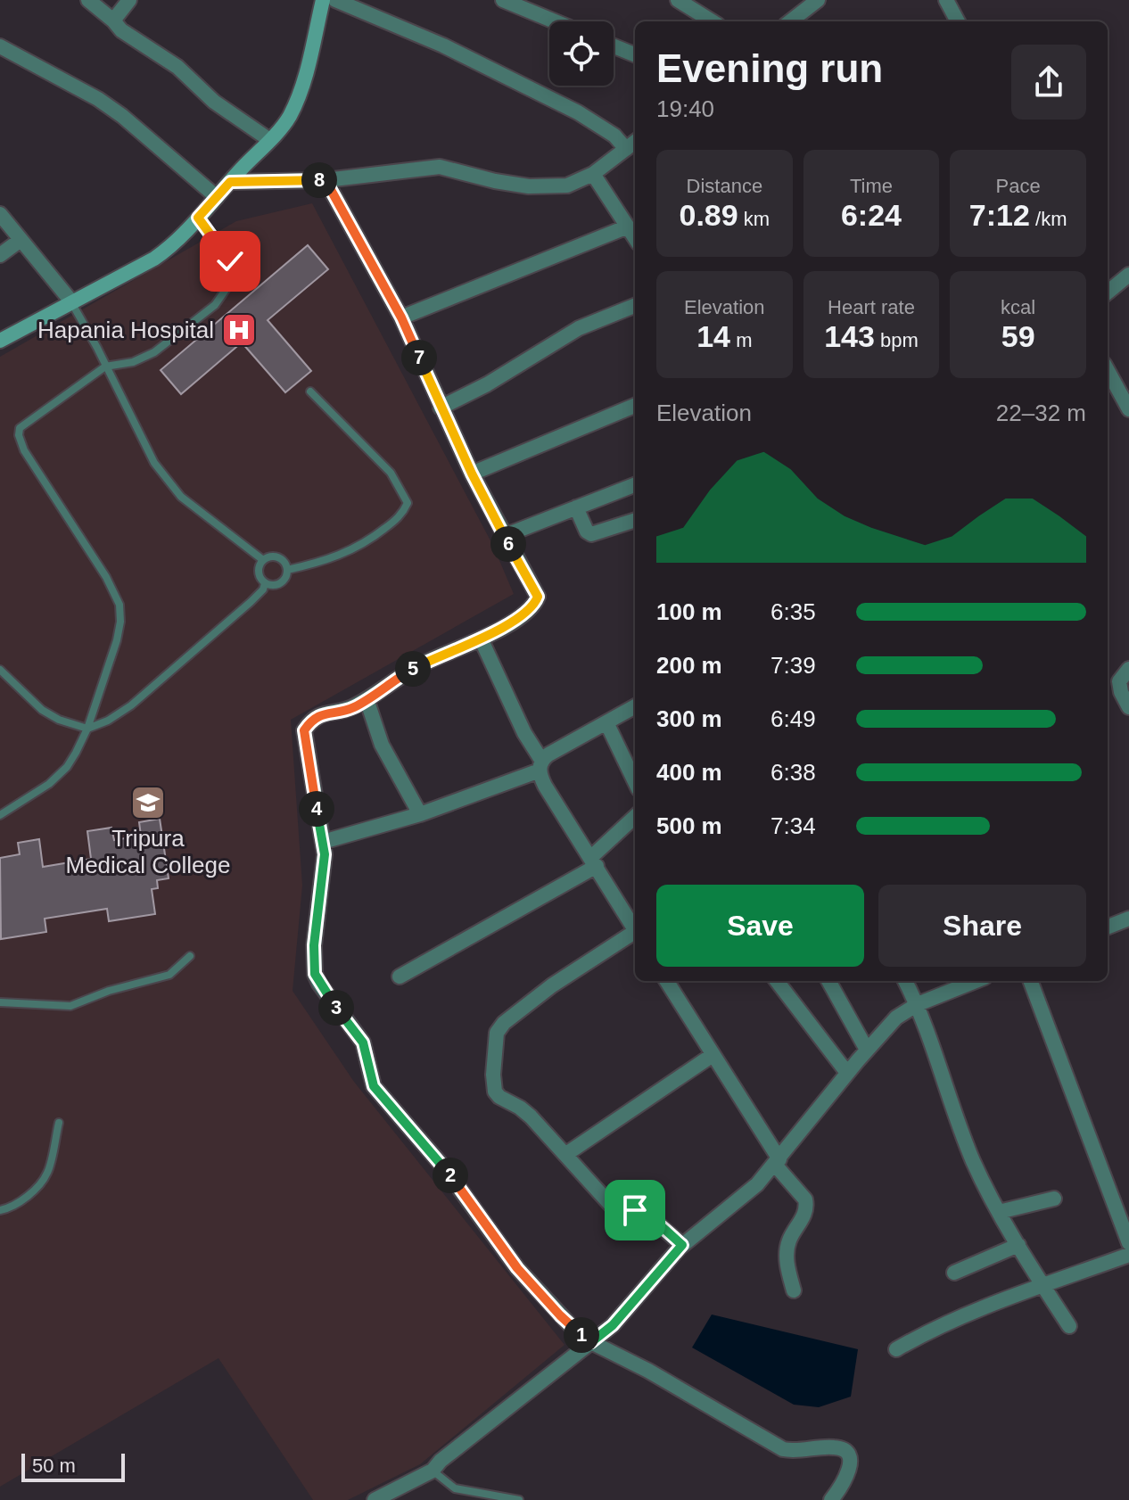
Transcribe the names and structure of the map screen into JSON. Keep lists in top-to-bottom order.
{
  "places": {
    "hospital": ["Hapania Hospital"],
    "school or university": ["Tripura Medical College"]
  },
  "scale_bar": "50 m",
  "page": {
    "heading": ["Evening run", "19:40"],
    "stats": [
      ["Distance", "0.89 km"],
      ["Time", "6:24"],
      ["Pace", "7:12 /km"],
      ["Elevation", "14 m"],
      ["Heart rate", "143 bpm"],
      ["kcal", "59"]
    ],
    "pins": [
      "8",
      "7",
      "6",
      "5",
      "4",
      "3",
      "2",
      "1"
    ],
    "chart": ["Elevation", "22–32 m"],
    "list": [
      {
        "name": "100 m",
        "note": "6:35"
      },
      {
        "name": "200 m",
        "note": "7:39"
      },
      {
        "name": "300 m",
        "note": "6:49"
      },
      {
        "name": "400 m",
        "note": "6:38"
      },
      {
        "name": "500 m",
        "note": "7:34"
      }
    ],
    "buttons": ["Save", "Share"],
    "scale": "50 m"
  }
}
